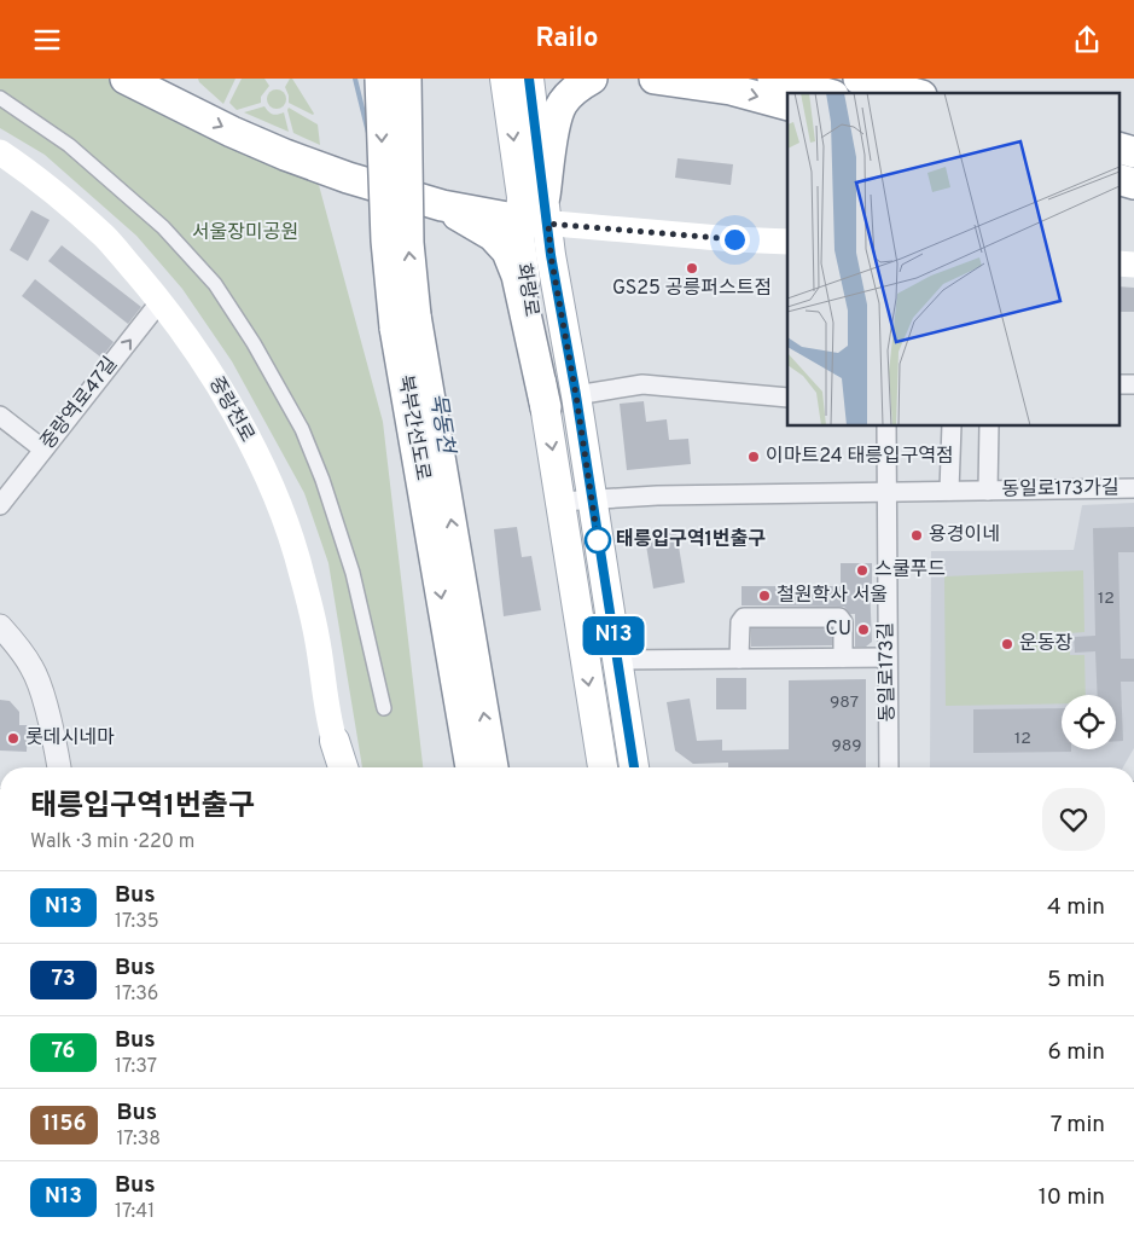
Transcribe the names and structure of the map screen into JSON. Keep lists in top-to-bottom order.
{
  "streets": {
    "highway": ["북부간선도로"],
    "main road": ["화랑로", "중랑천로"],
    "street": ["중랑역로47길", "동일로173가길", "동일로173길"]
  },
  "crossings": [
    ["중랑역로47길", "중랑천로"],
    ["동일로173가길", "동일로173길"]
  ],
  "one_way": ["중랑역로47길"],
  "water": ["묵동천"],
  "parks": ["서울장미공원"],
  "places": [
    "GS25 공릉퍼스트점",
    "이마트24 태릉입구역점",
    "용경이네",
    "태릉입구역1번출구",
    "스쿨푸드",
    "철원학사 서울",
    "CU",
    "운동장",
    "롯데시네마"
  ],
  "lines": ["bus line N13"],
  "house_numbers": [
    "12",
    "987",
    "12",
    "989"
  ],
  "page": {
    "header": "Railo",
    "on_map": "N13",
    "heading": ["태릉입구역1번출구", "Walk · 3 min · 220 m"],
    "list": [
      {
        "mark": "N13",
        "name": "Bus",
        "note": "17:35",
        "value": "4 min"
      },
      {
        "mark": "73",
        "name": "Bus",
        "note": "17:36",
        "value": "5 min"
      },
      {
        "mark": "76",
        "name": "Bus",
        "note": "17:37",
        "value": "6 min"
      },
      {
        "mark": "1156",
        "name": "Bus",
        "note": "17:38",
        "value": "7 min"
      },
      {
        "mark": "N13",
        "name": "Bus",
        "note": "17:41",
        "value": "10 min"
      }
    ]
  }
}
